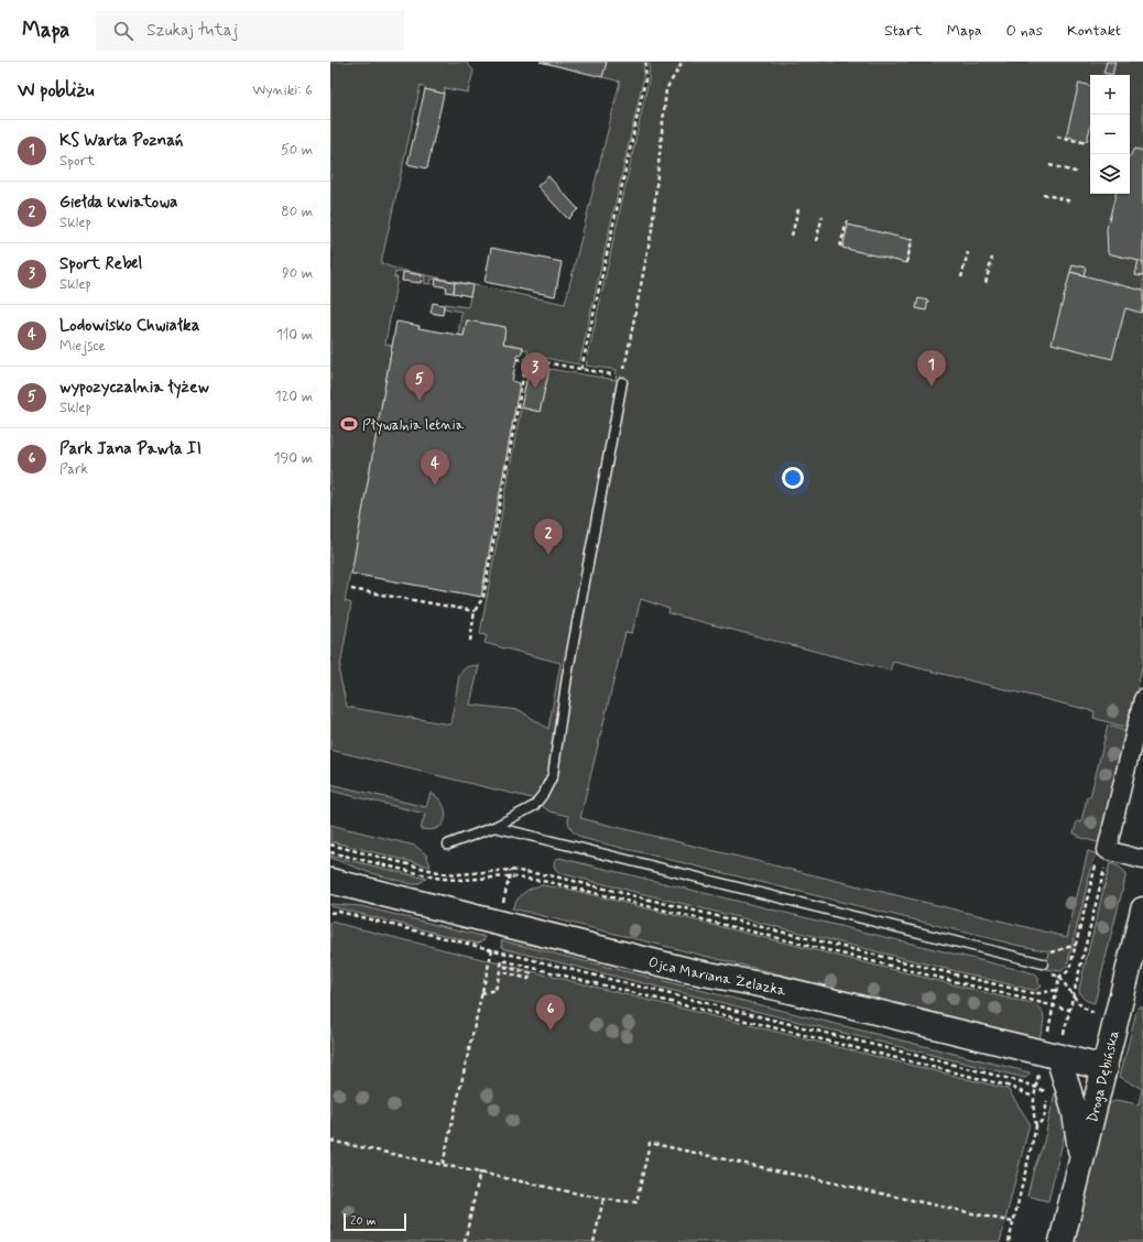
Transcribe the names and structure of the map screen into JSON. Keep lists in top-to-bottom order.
{
  "streets": {
    "street": ["Ojca Mariana Żelazka", "Droga Dębińska"]
  },
  "crossings": [
    ["Ojca Mariana Żelazka", "Droga Dębińska"]
  ],
  "places": {
    "sports": ["Pływalnia letnia"]
  },
  "scale_bar": "20 m",
  "page": {
    "header": "Mapa",
    "search": "Szukaj tutaj",
    "nav": [
      "Start",
      "Mapa",
      "O nas",
      "Kontakt"
    ],
    "heading": ["W pobliżu", "Wyniki: 6"],
    "map_buttons": ["+", "−"],
    "list": [
      {
        "mark": "1",
        "name": "KS Warta Poznań",
        "note": "Sport",
        "value": "50 m"
      },
      {
        "mark": "2",
        "name": "Giełda kwiatowa",
        "note": "Sklep",
        "value": "80 m"
      },
      {
        "mark": "3",
        "name": "Sport Rebel",
        "note": "Sklep",
        "value": "90 m"
      },
      {
        "mark": "4",
        "name": "Lodowisko Chwiałka",
        "note": "Miejsce",
        "value": "110 m"
      },
      {
        "mark": "5",
        "name": "wypozyczalnia łyżew",
        "note": "Sklep",
        "value": "120 m"
      },
      {
        "mark": "6",
        "name": "Park Jana Pawła II",
        "note": "Park",
        "value": "190 m"
      }
    ],
    "pins": [
      "1",
      "3",
      "5",
      "4",
      "2",
      "6"
    ],
    "scale": "20 m"
  }
}
